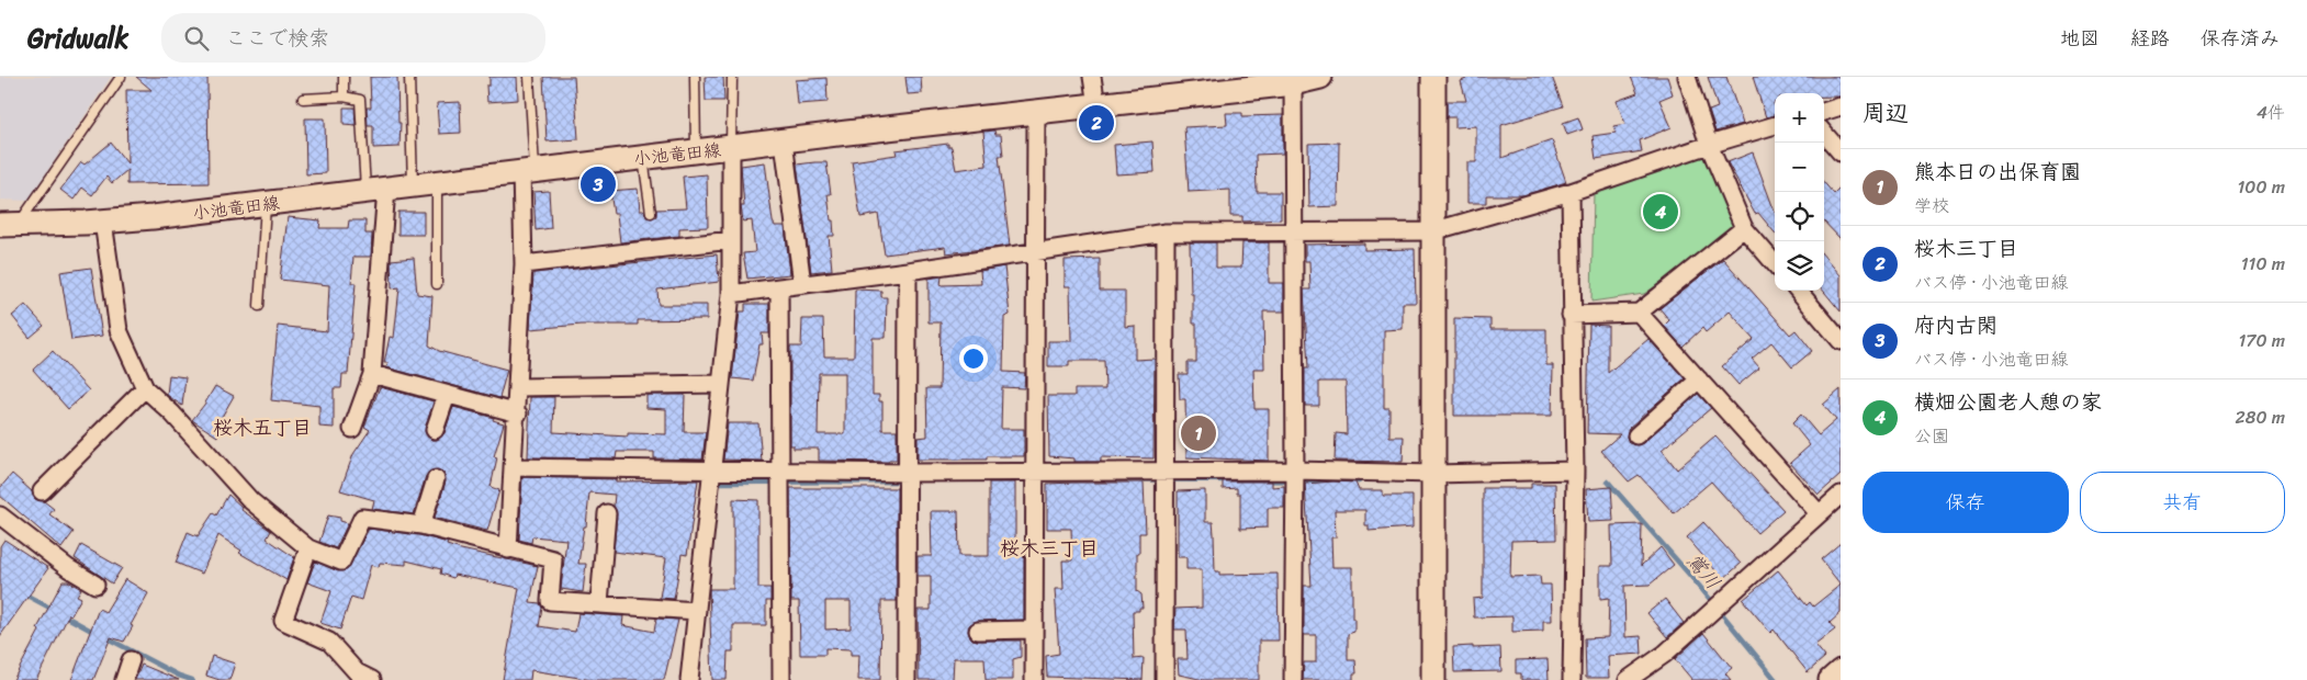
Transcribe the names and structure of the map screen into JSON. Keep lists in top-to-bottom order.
{
  "streets": {
    "main road": ["小池竜田線"]
  },
  "districts": ["桜木五丁目", "桜木三丁目"],
  "water": ["鴬川"],
  "page": {
    "header": "Gridwalk",
    "search": "ここで検索",
    "nav": ["地図", "経路", "保存済み"],
    "heading": ["周辺", "4件"],
    "map_buttons": ["+", "−"],
    "pins": [
      "2",
      "3",
      "4",
      "1"
    ],
    "list": [
      {
        "mark": "1",
        "name": "熊本日の出保育園",
        "note": "学校",
        "value": "100 m"
      },
      {
        "mark": "2",
        "name": "桜木三丁目",
        "note": "バス停 · 小池竜田線",
        "value": "110 m"
      },
      {
        "mark": "3",
        "name": "府内古閑",
        "note": "バス停 · 小池竜田線",
        "value": "170 m"
      },
      {
        "mark": "4",
        "name": "横畑公園老人憩の家",
        "note": "公園",
        "value": "280 m"
      }
    ],
    "buttons": ["保存", "共有"]
  }
}
